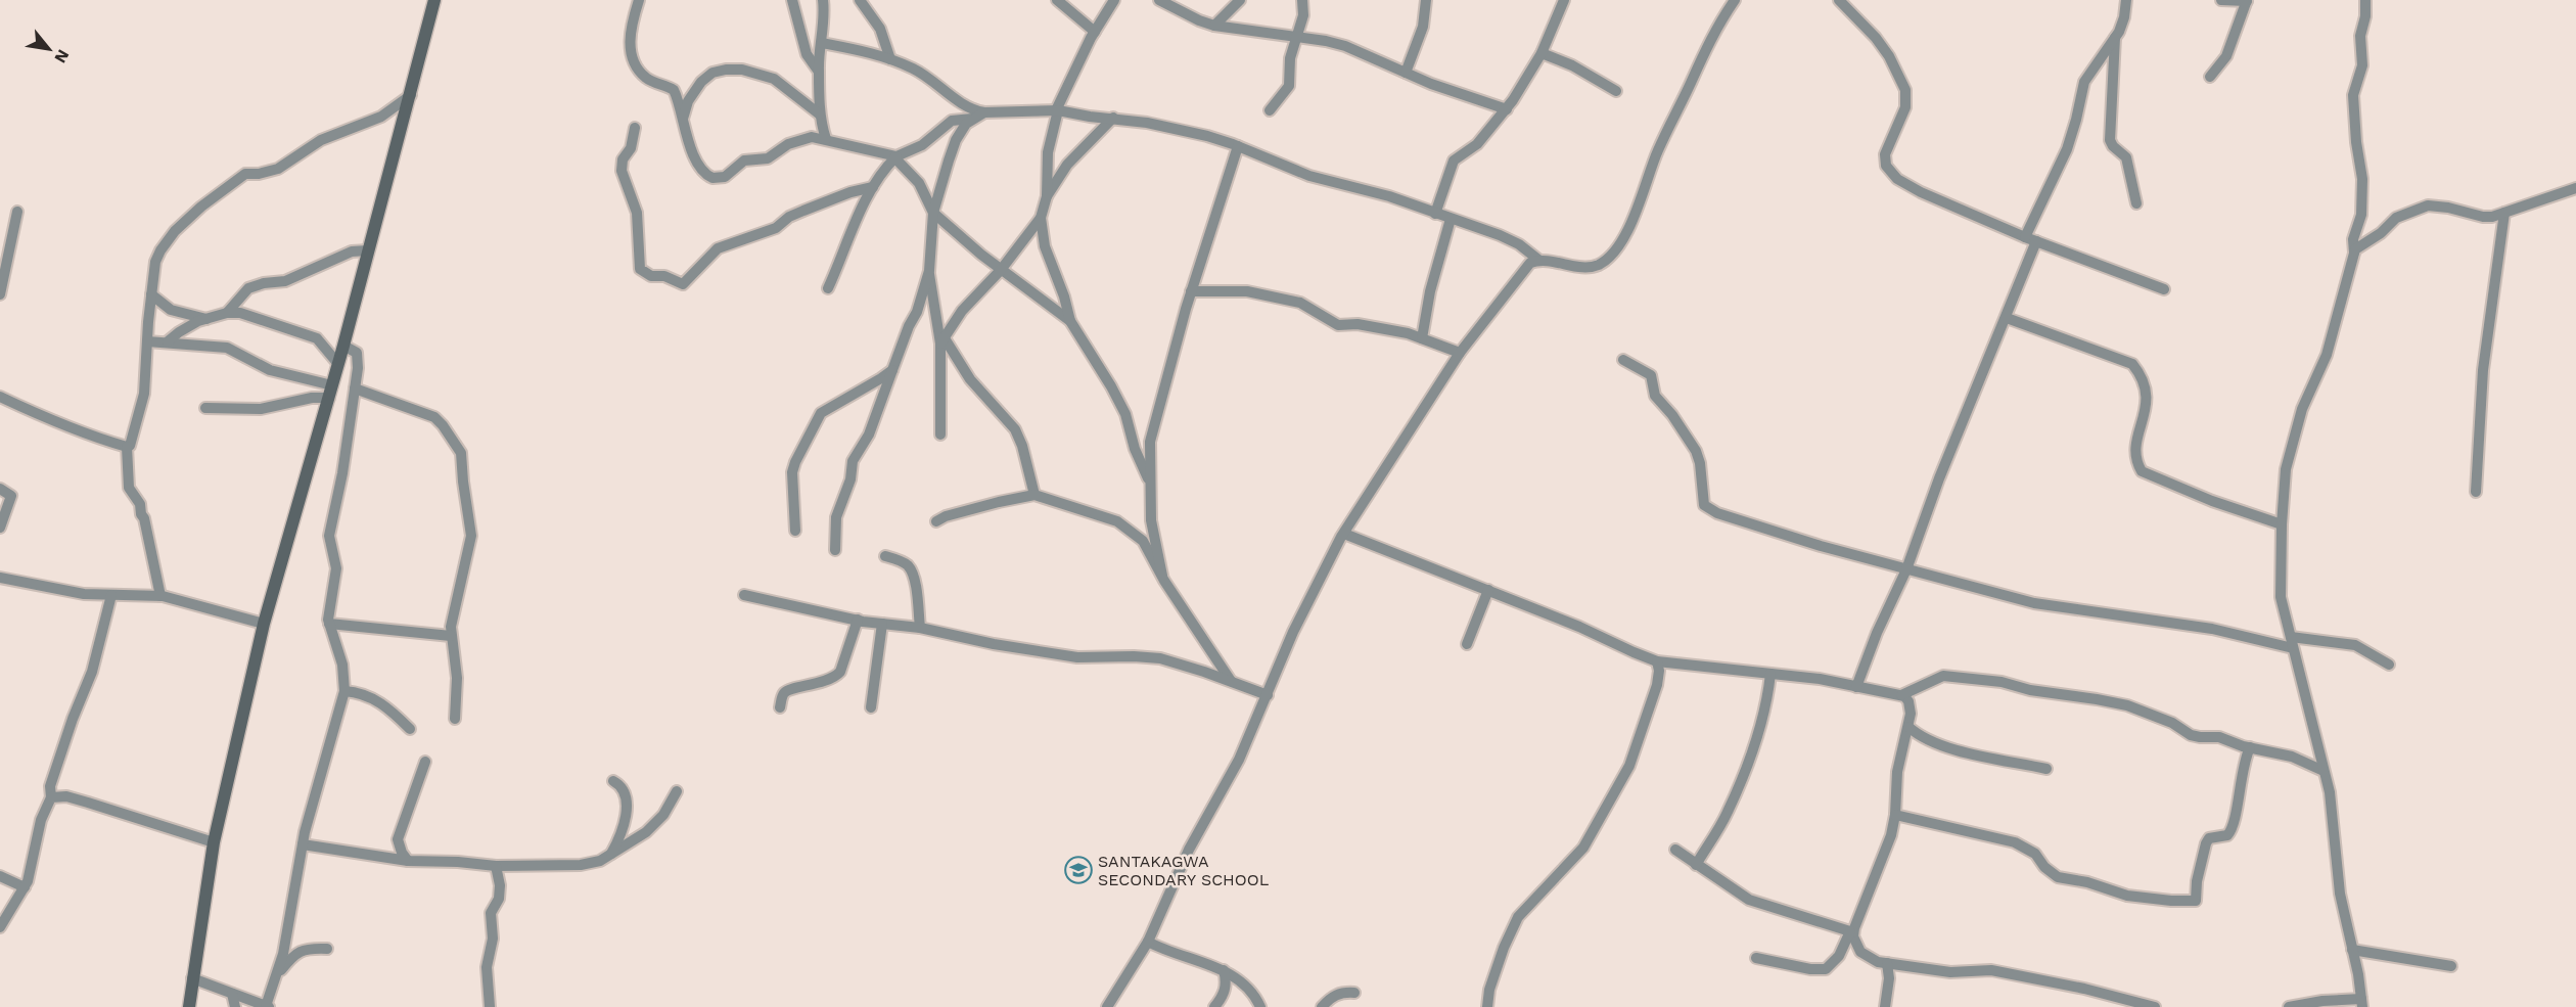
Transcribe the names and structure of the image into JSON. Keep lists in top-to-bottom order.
{
  "places": {
    "school or university": ["SANTAKAGWA SECONDARY SCHOOL"]
  },
  "north": "bottom right"
}
